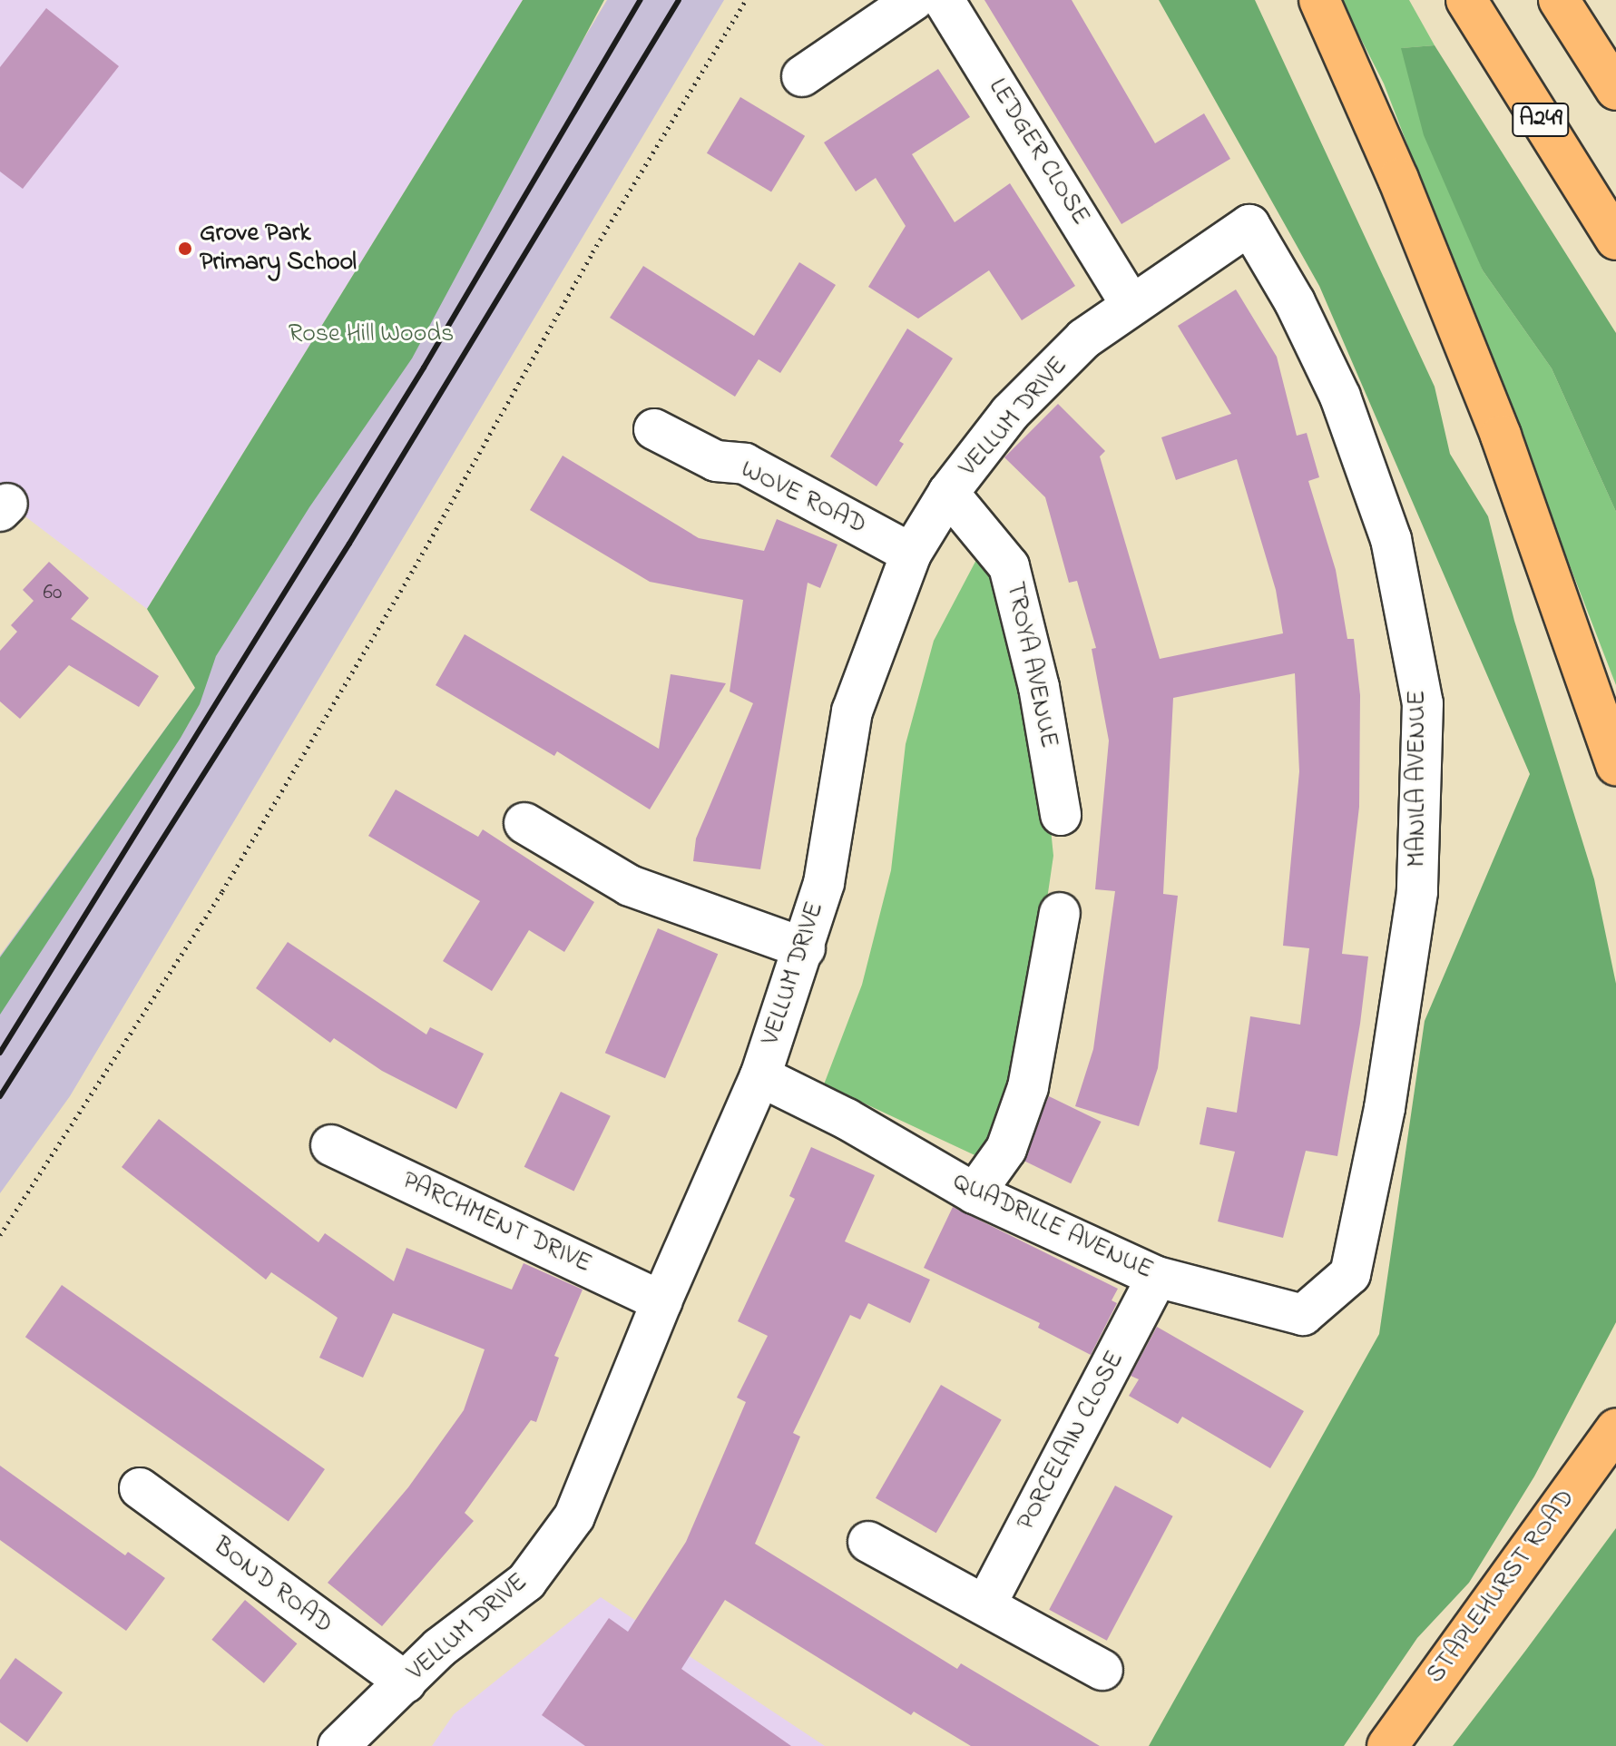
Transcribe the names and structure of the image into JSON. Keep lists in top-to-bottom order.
{
  "streets": {
    "main road": ["A249", "STAPLEHURST ROAD"],
    "street": [
      "LEDGER CLOSE",
      "VELLUM DRIVE",
      "WOVE ROAD",
      "TROYA AVENUE",
      "MANILA AVENUE",
      "PARCHMENT DRIVE",
      "QUADRILLE AVENUE",
      "PORCELAIN CLOSE",
      "BOND ROAD"
    ]
  },
  "crossings": [
    ["LEDGER CLOSE", "VELLUM DRIVE"],
    ["VELLUM DRIVE", "WOVE ROAD"],
    ["VELLUM DRIVE", "TROYA AVENUE"],
    ["VELLUM DRIVE", "MANILA AVENUE"],
    ["VELLUM DRIVE", "PARCHMENT DRIVE"],
    ["VELLUM DRIVE", "QUADRILLE AVENUE"],
    ["VELLUM DRIVE", "BOND ROAD"],
    ["MANILA AVENUE", "QUADRILLE AVENUE"],
    ["QUADRILLE AVENUE", "PORCELAIN CLOSE"]
  ],
  "parks": ["Rose Hill Woods"],
  "places": ["Grove Park Primary School"],
  "house_numbers": ["60"]
}
